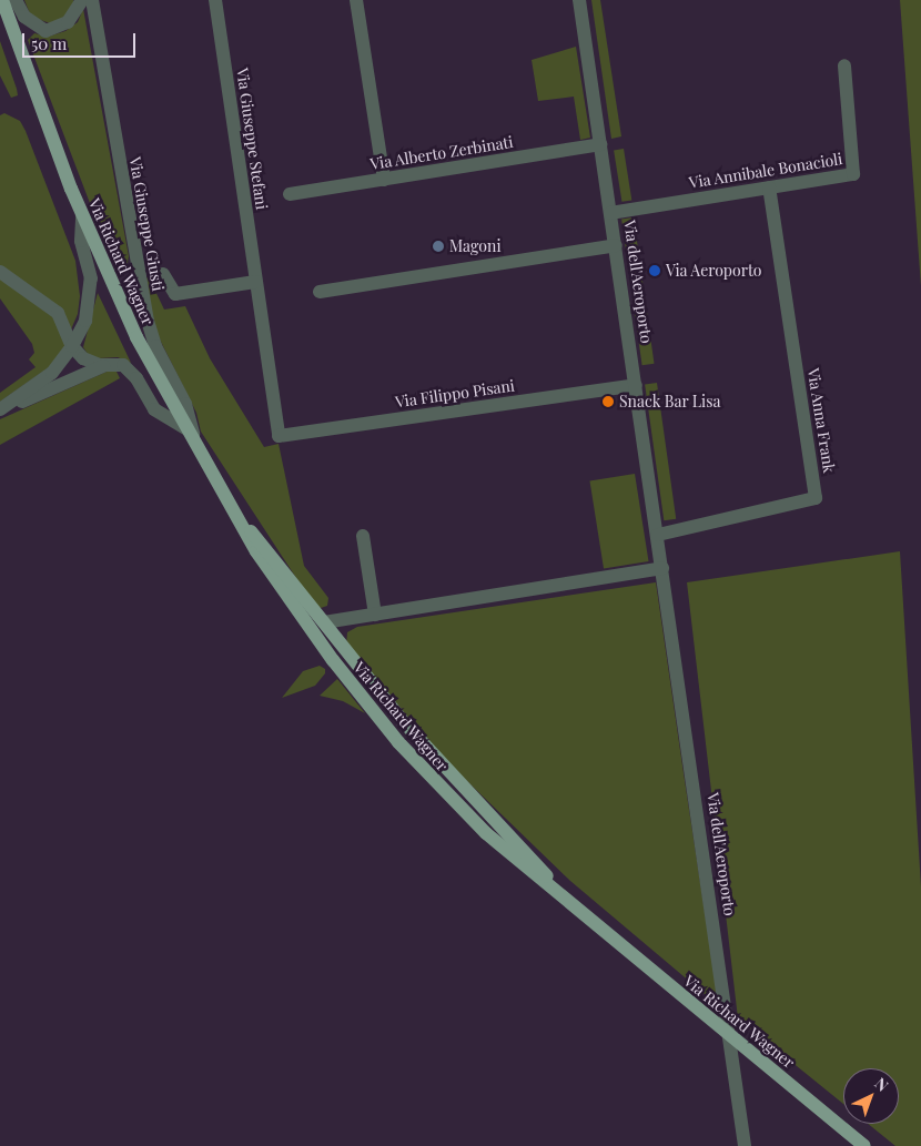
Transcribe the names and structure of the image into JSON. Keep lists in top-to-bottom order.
{
  "streets": {
    "main road": ["Via Richard Wagner"],
    "street": [
      "Via Giuseppe Stefani",
      "Via Alberto Zerbinati",
      "Via Annibale Bonacioli",
      "Via Giuseppe Giusti",
      "Via dell'Aeroporto",
      "Via Filippo Pisani",
      "Via Anna Frank"
    ]
  },
  "crossings": [
    ["Via Giuseppe Stefani", "Via Filippo Pisani"],
    ["Via Alberto Zerbinati", "Via dell'Aeroporto"],
    ["Via Annibale Bonacioli", "Via dell'Aeroporto"],
    ["Via Annibale Bonacioli", "Via Anna Frank"],
    ["Via Giuseppe Giusti", "Via Richard Wagner"],
    ["Via dell'Aeroporto", "Via Filippo Pisani"],
    ["Via dell'Aeroporto", "Via Anna Frank"]
  ],
  "places": ["Magoni", "Via Aeroporto", "Snack Bar Lisa"],
  "scale_bar": "50 m",
  "north": "top right"
}
